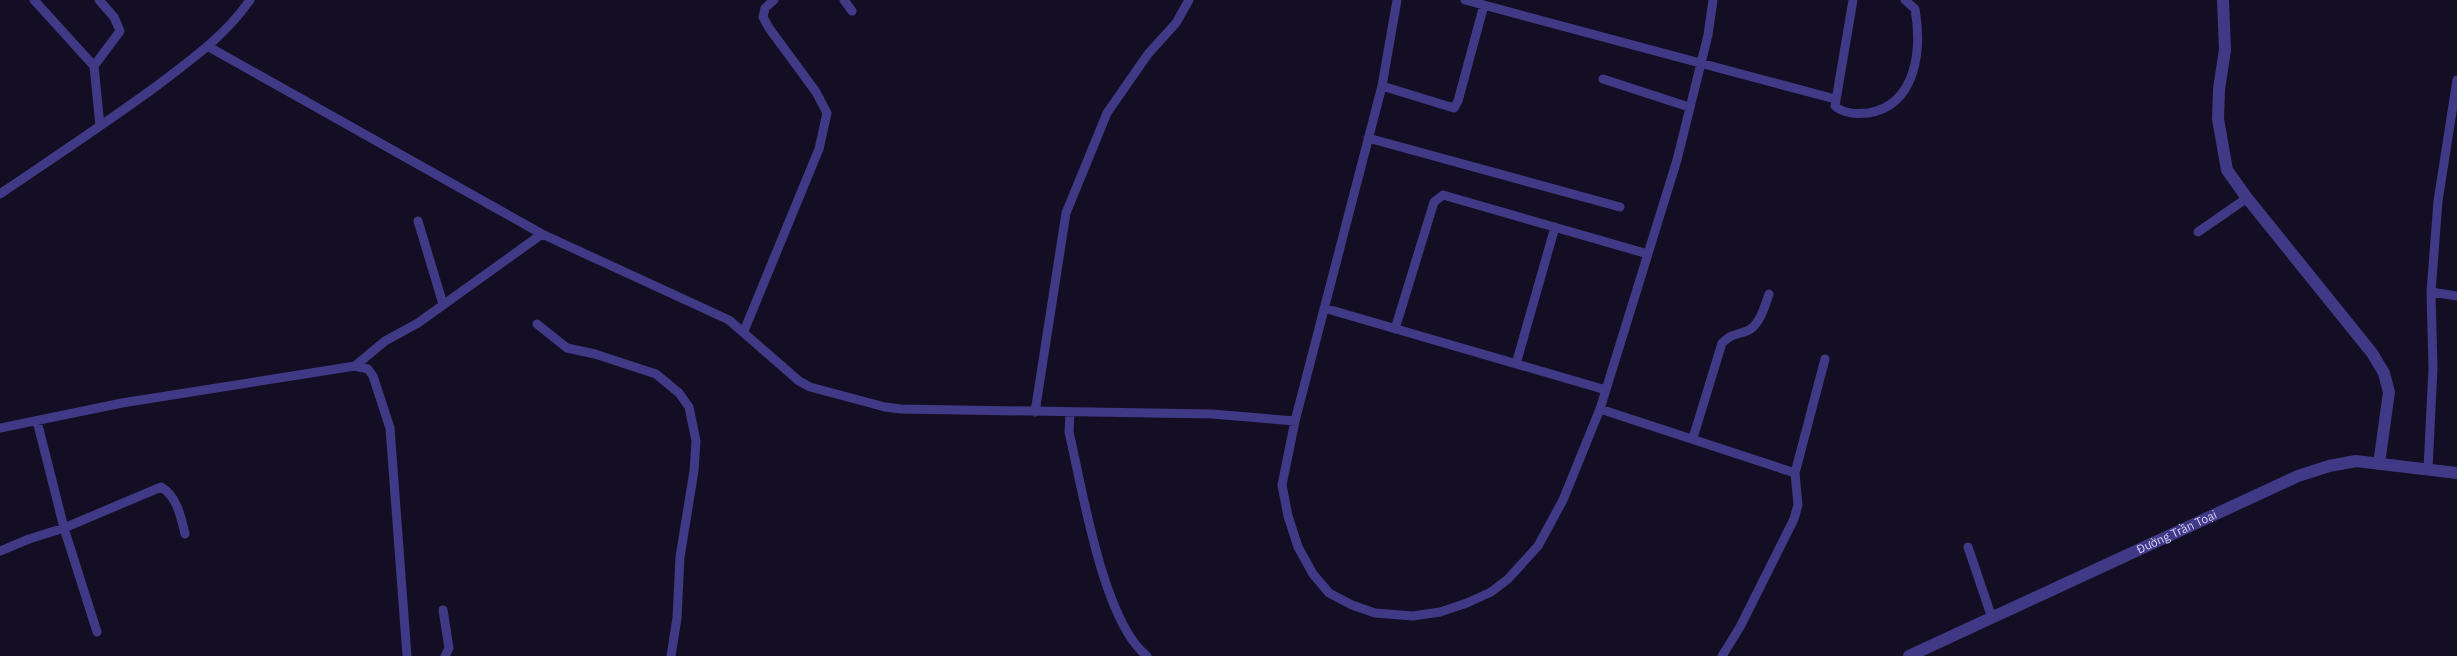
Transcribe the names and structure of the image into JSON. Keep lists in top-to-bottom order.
{
  "streets": {
    "street": ["Đường Trần Toại"]
  }
}
